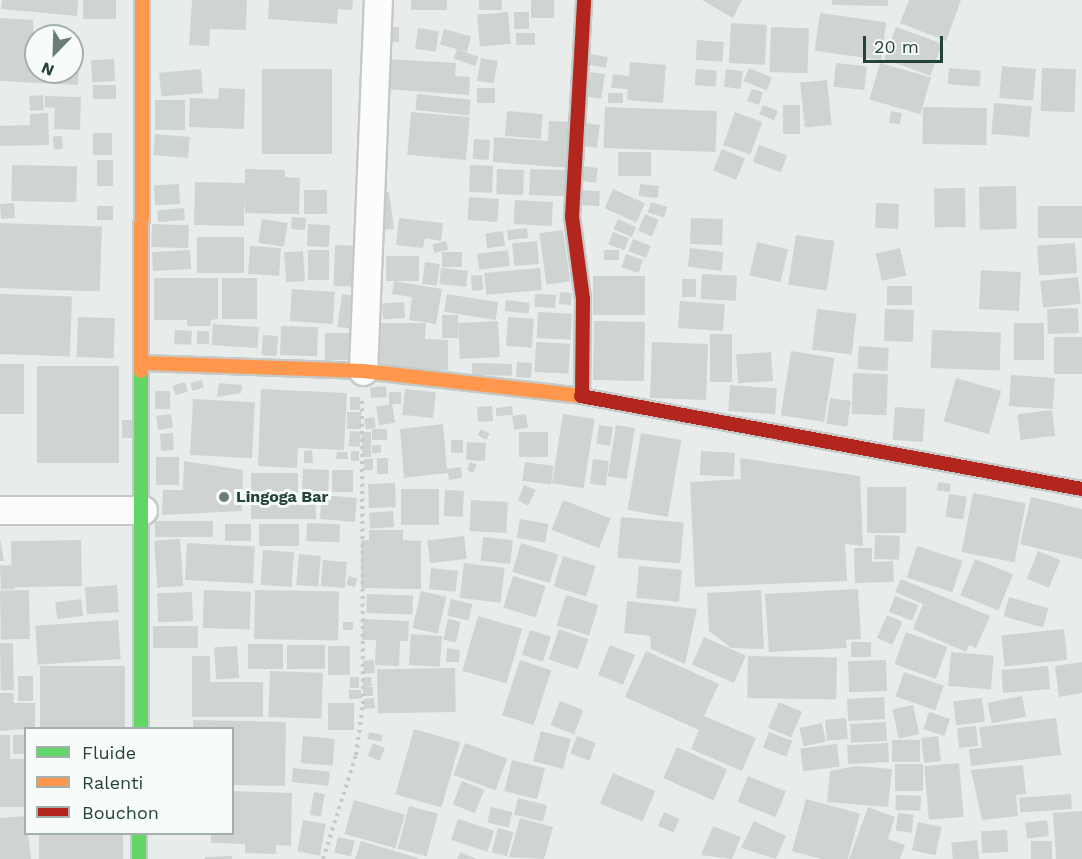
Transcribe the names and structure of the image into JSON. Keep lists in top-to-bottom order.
{
  "places": ["Lingoga Bar"],
  "legend": ["Fluide", "Ralenti", "Bouchon"],
  "scale_bar": "20 m",
  "north": "bottom left"
}
